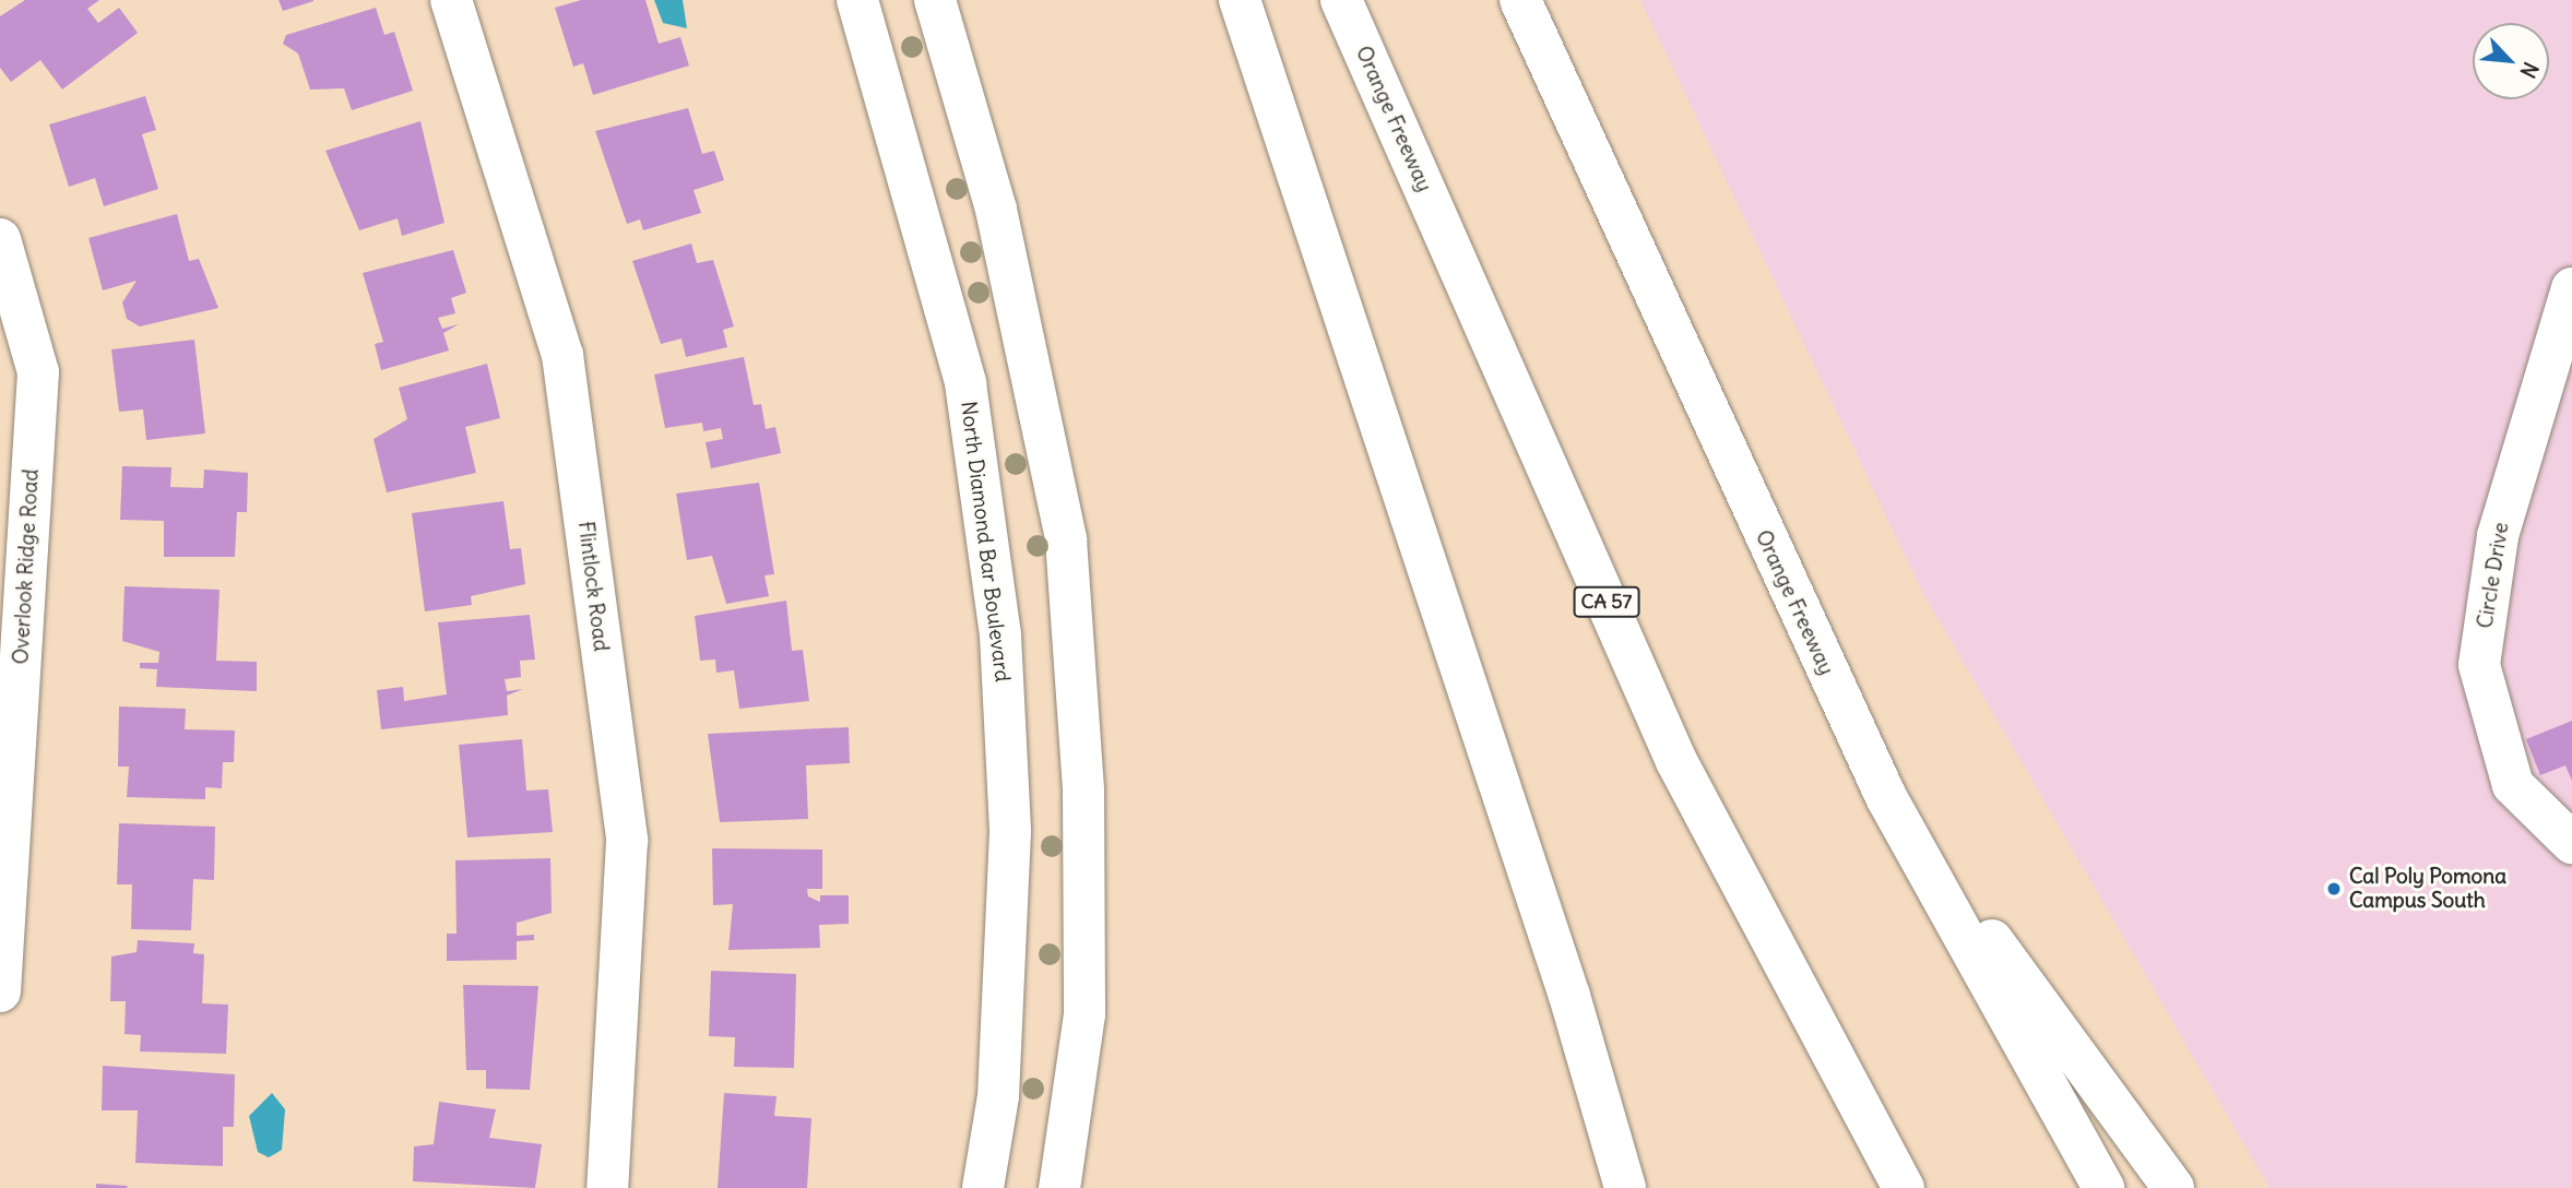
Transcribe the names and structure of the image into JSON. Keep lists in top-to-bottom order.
{
  "streets": {
    "main road": [
      "Orange Freeway",
      "North Diamond Bar Boulevard",
      "Overlook Ridge Road",
      "Circle Drive",
      "Flintlock Road",
      "CA 57"
    ]
  },
  "places": ["Cal Poly Pomona Campus South"],
  "north": "bottom right"
}
